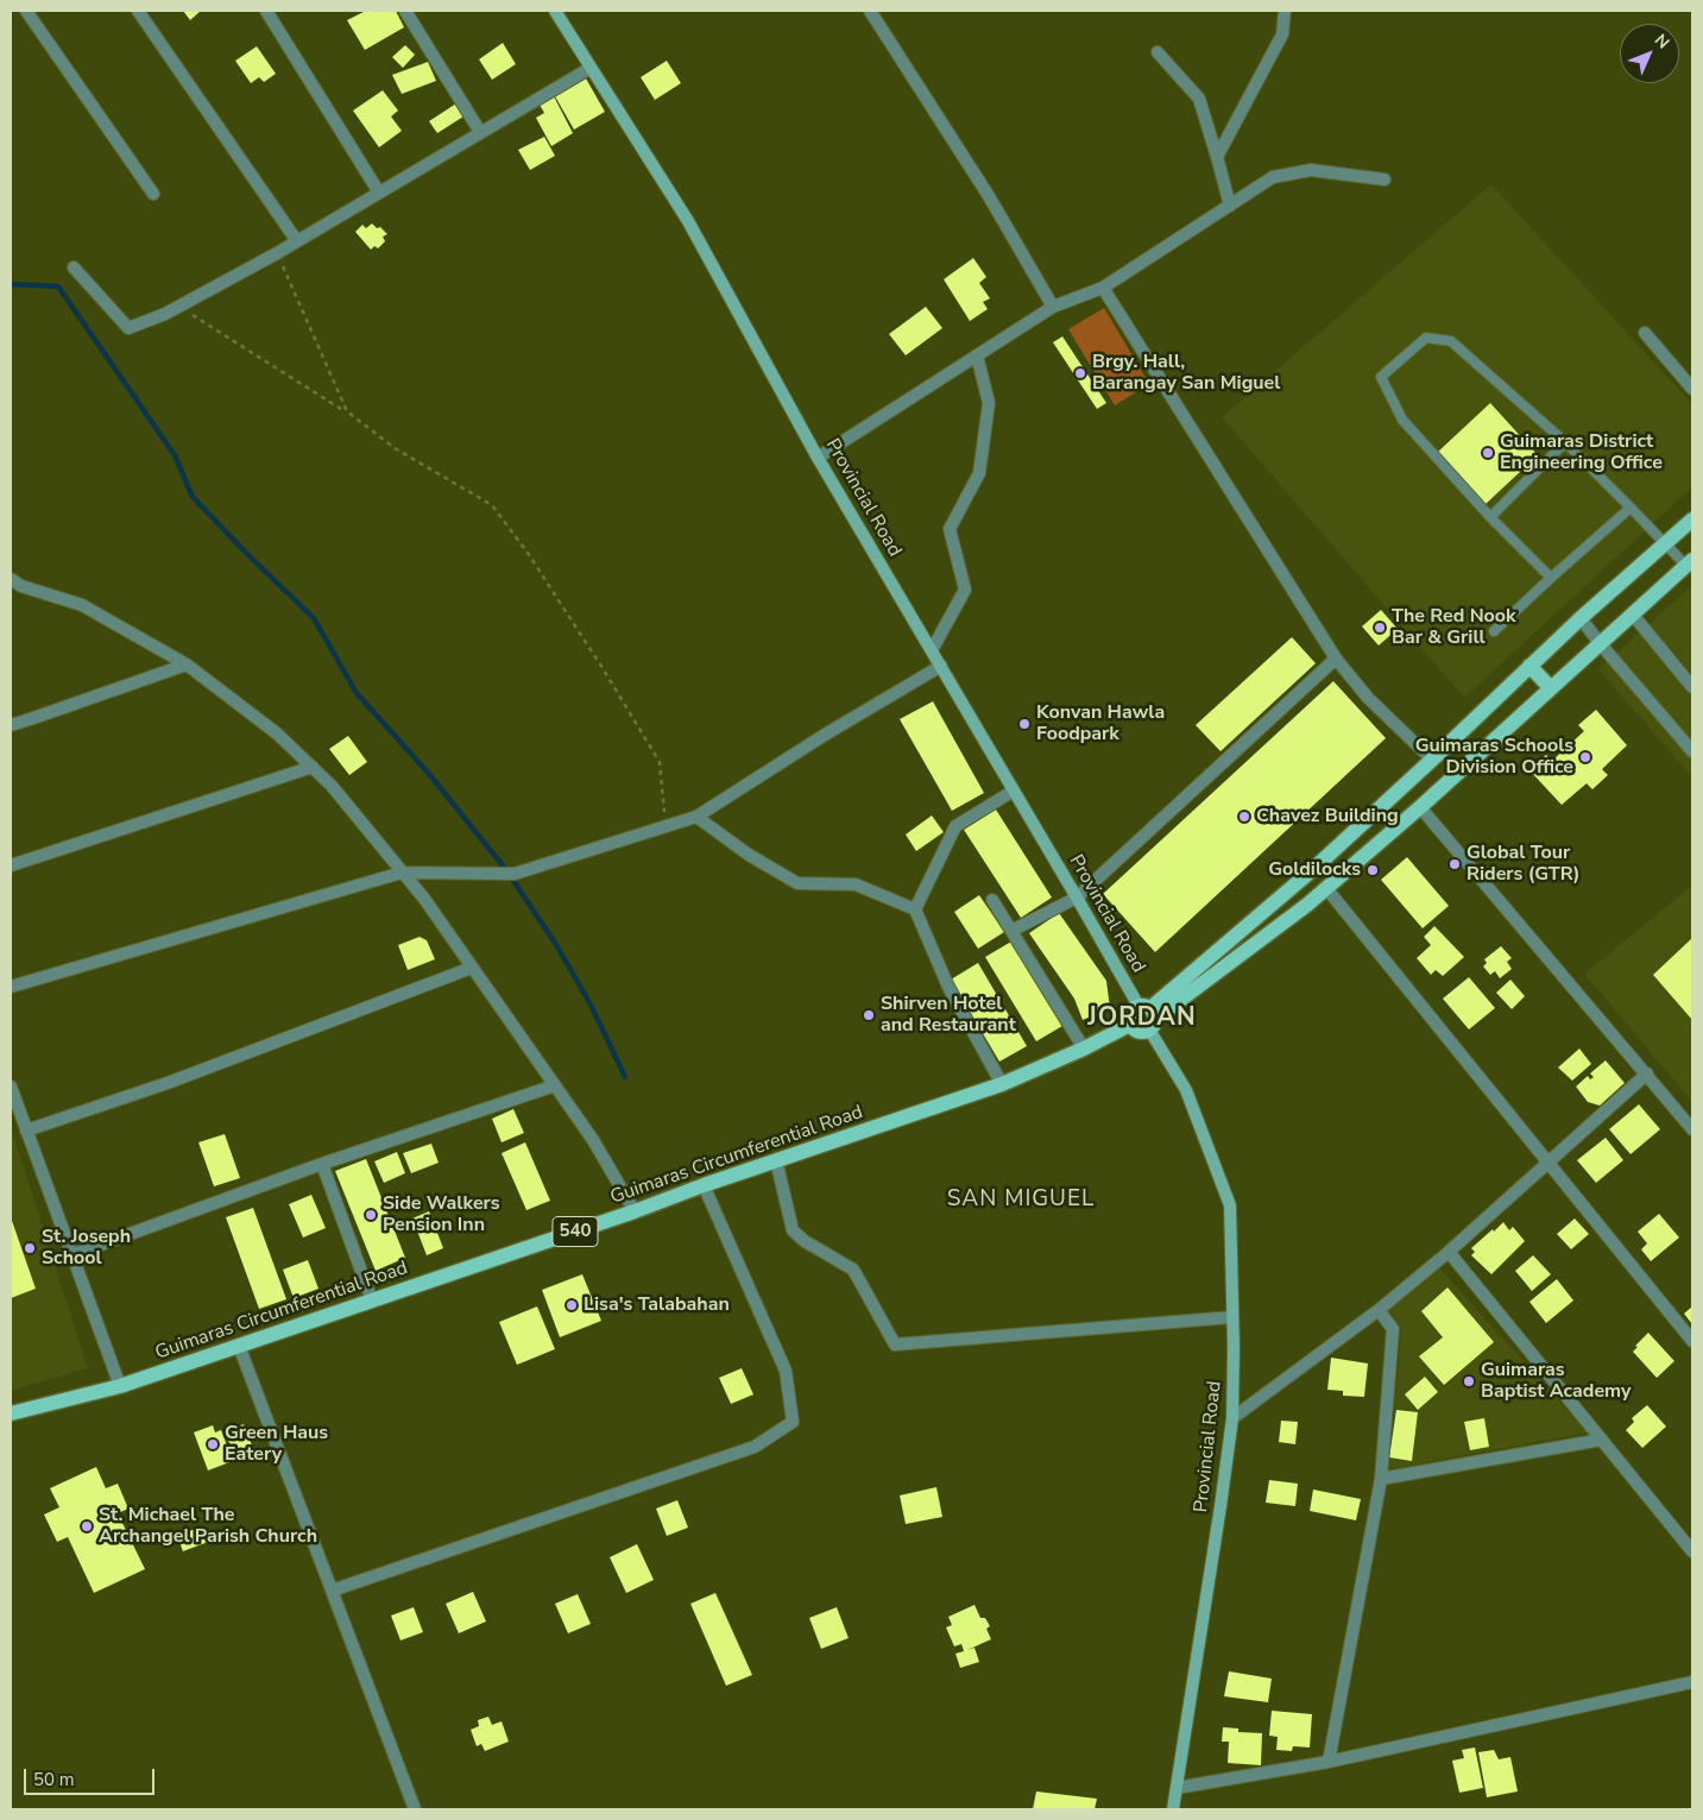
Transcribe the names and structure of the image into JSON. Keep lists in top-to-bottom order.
{
  "streets": {
    "main road": ["Guimaras Circumferential Road", "540"],
    "street": ["Provincial Road"]
  },
  "crossings": [
    ["Provincial Road", "Guimaras Circumferential Road"],
    ["Provincial Road", "540"],
    ["Guimaras Circumferential Road", "540"]
  ],
  "districts": ["JORDAN", "SAN MIGUEL"],
  "places": [
    "Brgy. Hall, Barangay San Miguel",
    "Guimaras District Engineering Office",
    "The Red Nook Bar & Grill",
    "Konvan Hawla Foodpark",
    "Guimaras Schools Division Office",
    "Chavez Building",
    "Global Tour Riders (GTR)",
    "Goldilocks",
    "Shirven Hotel and Restaurant",
    "Side Walkers Pension Inn",
    "St. Joseph School",
    "Lisa's Talabahan",
    "Guimaras Baptist Academy",
    "Green Haus Eatery",
    "St. Michael The Archangel Parish Church"
  ],
  "scale_bar": "50 m",
  "north": "top right"
}
